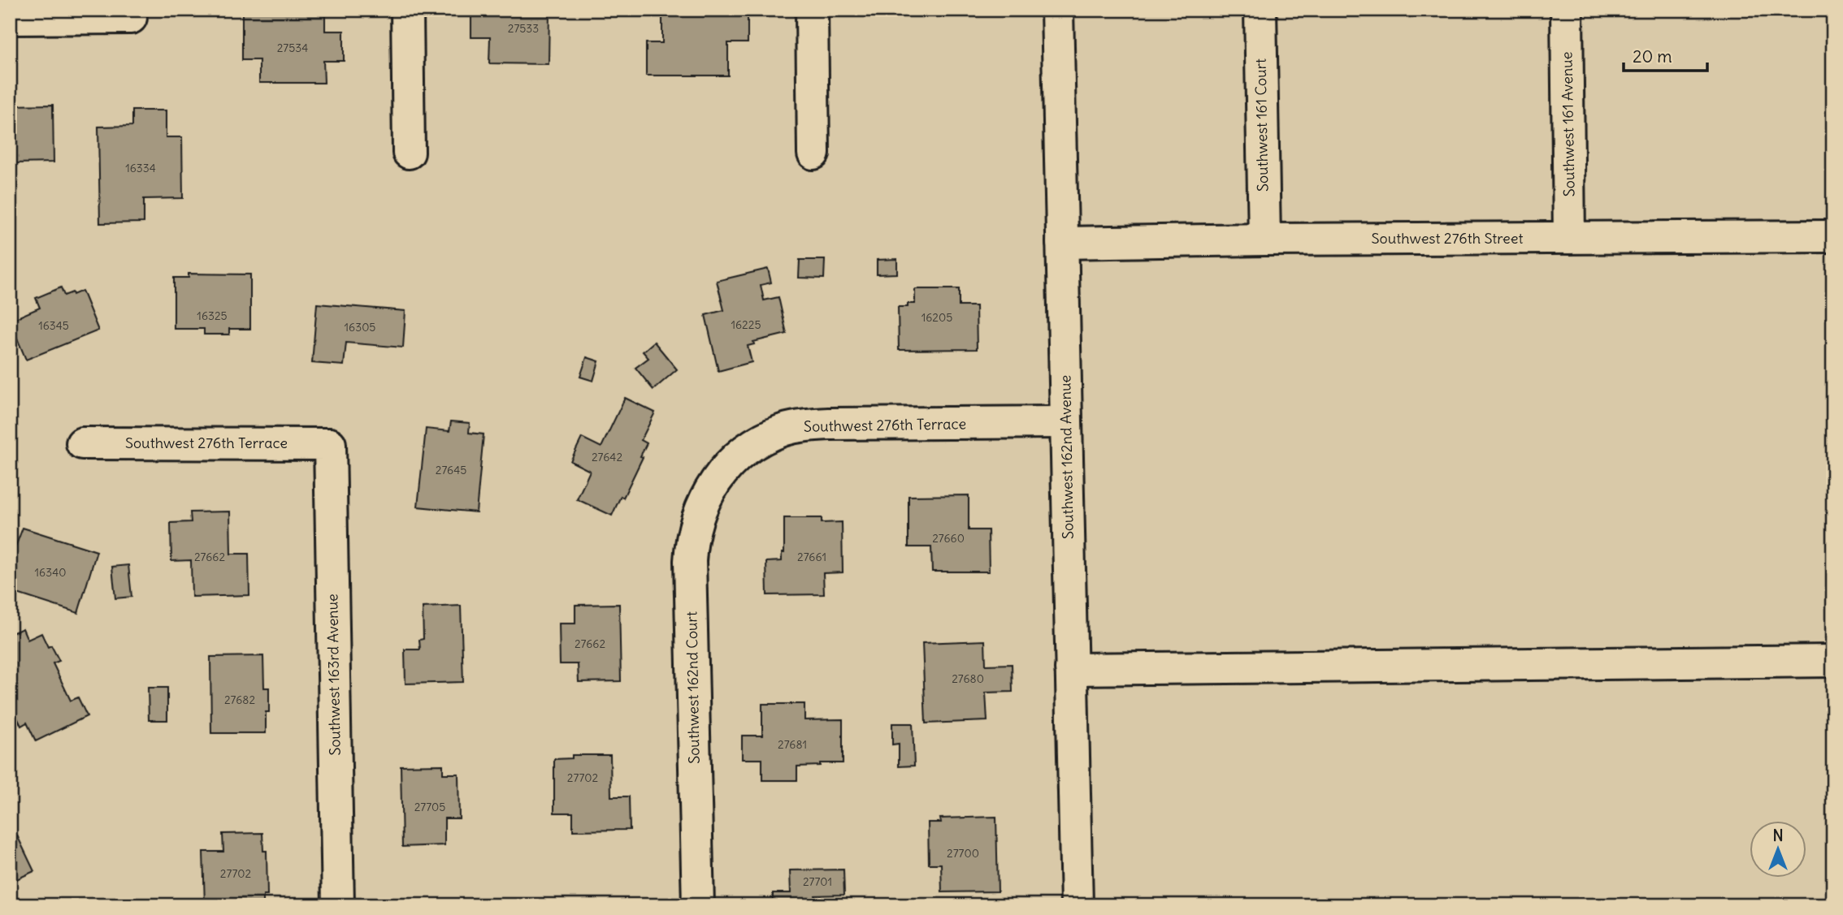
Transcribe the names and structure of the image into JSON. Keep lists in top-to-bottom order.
{
  "streets": {
    "street": [
      "Southwest 161 Avenue",
      "Southwest 161 Court",
      "Southwest 276th Street",
      "Southwest 276th Terrace",
      "Southwest 162nd Avenue",
      "Southwest 163rd Avenue",
      "Southwest 162nd Court"
    ]
  },
  "crossings": [
    ["Southwest 161 Avenue", "Southwest 276th Street"],
    ["Southwest 161 Court", "Southwest 276th Street"],
    ["Southwest 276th Street", "Southwest 162nd Avenue"],
    ["Southwest 276th Terrace", "Southwest 162nd Avenue"],
    ["Southwest 276th Terrace", "Southwest 163rd Avenue"],
    ["Southwest 276th Terrace", "Southwest 162nd Court"]
  ],
  "house_numbers": [
    "27533",
    "27534",
    "16334",
    "16325",
    "16205",
    "16225",
    "16345",
    "16305",
    "27642",
    "27645",
    "27660",
    "27662",
    "27661",
    "16340",
    "27662",
    "27680",
    "27682",
    "27681",
    "27702",
    "27705",
    "27700",
    "27702",
    "27701"
  ],
  "scale_bar": "20 m",
  "north": "top"
}
